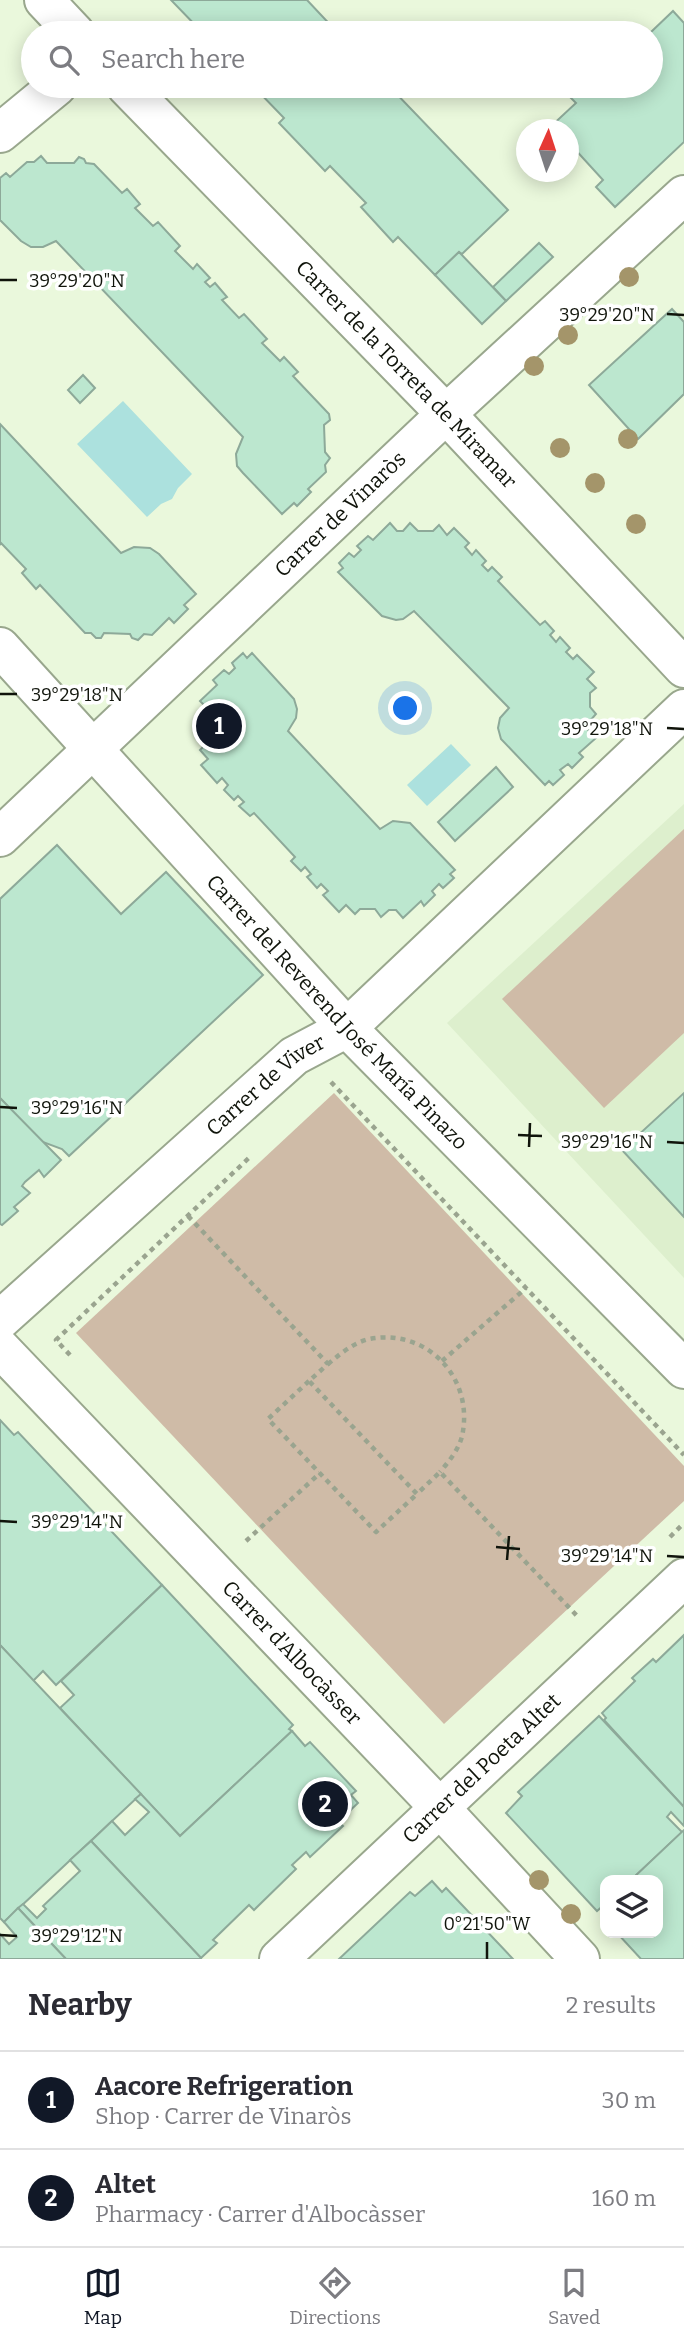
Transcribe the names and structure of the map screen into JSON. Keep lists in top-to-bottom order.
{
  "streets": {
    "street": [
      "Carrer de la Torreta de Miramar",
      "Carrer de Vinaròs",
      "Carrer del Reverend José María Pinazo",
      "Carrer de Viver",
      "Carrer d'Albocàsser",
      "Carrer del Poeta Altet"
    ]
  },
  "crossings": [
    ["Carrer de la Torreta de Miramar", "Carrer de Vinaròs"],
    ["Carrer de Vinaròs", "Carrer del Reverend José María Pinazo"],
    ["Carrer del Reverend José María Pinazo", "Carrer de Viver"],
    ["Carrer d'Albocàsser", "Carrer del Poeta Altet"]
  ],
  "north": "top",
  "page": {
    "search": "Search here",
    "pins": ["1", "2"],
    "heading": ["Nearby", "2 results"],
    "list": [
      {
        "mark": "1",
        "name": "Aacore Refrigeration",
        "note": "Shop · Carrer de Vinaròs",
        "value": "30 m"
      },
      {
        "mark": "2",
        "name": "Altet",
        "note": "Pharmacy · Carrer d'Albocàsser",
        "value": "160 m"
      }
    ],
    "nav": ["Map", "Directions", "Saved"]
  },
  "coordinates": [
    "39°29'20\"N",
    "39°29'18\"N",
    "39°29'16\"N",
    "39°29'14\"N",
    "0°21'50\"W",
    "39°29'12\"N"
  ]
}
